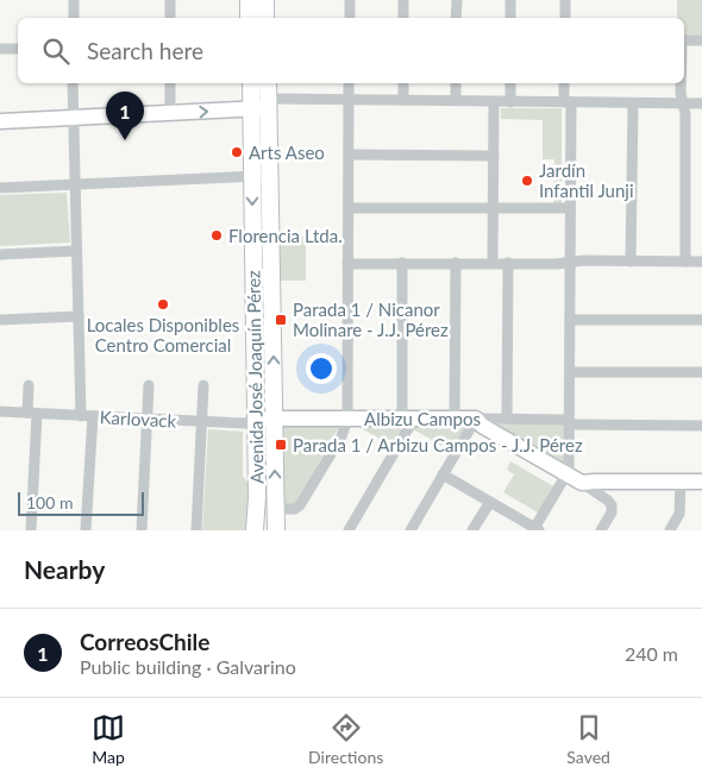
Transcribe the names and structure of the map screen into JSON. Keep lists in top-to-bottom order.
{
  "streets": {
    "main road": ["Avenida José Joaquín Pérez"],
    "street": ["Karlovack", "Albizu Campos"]
  },
  "crossings": [
    ["Avenida José Joaquín Pérez", "Karlovack"],
    ["Avenida José Joaquín Pérez", "Albizu Campos"],
    ["Karlovack", "Albizu Campos"]
  ],
  "places": {
    "other": [
      "Arts Aseo",
      "Jardín Infantil Junji",
      "Florencia Ltda.",
      "Locales Disponibles Centro Comercial"
    ],
    "transit": ["Parada 1 / Nicanor Molinare - J.J. Pérez", "Parada 1 / Arbizu Campos - J.J. Pérez"]
  },
  "scale_bar": "100 m",
  "page": {
    "search": "Search here",
    "pins": "1",
    "scale": "100 m",
    "heading": "Nearby",
    "list": [
      {
        "mark": "1",
        "name": "CorreosChile",
        "note": "Public building · Galvarino",
        "value": "240 m"
      }
    ],
    "nav": ["Map", "Directions", "Saved"]
  }
}
